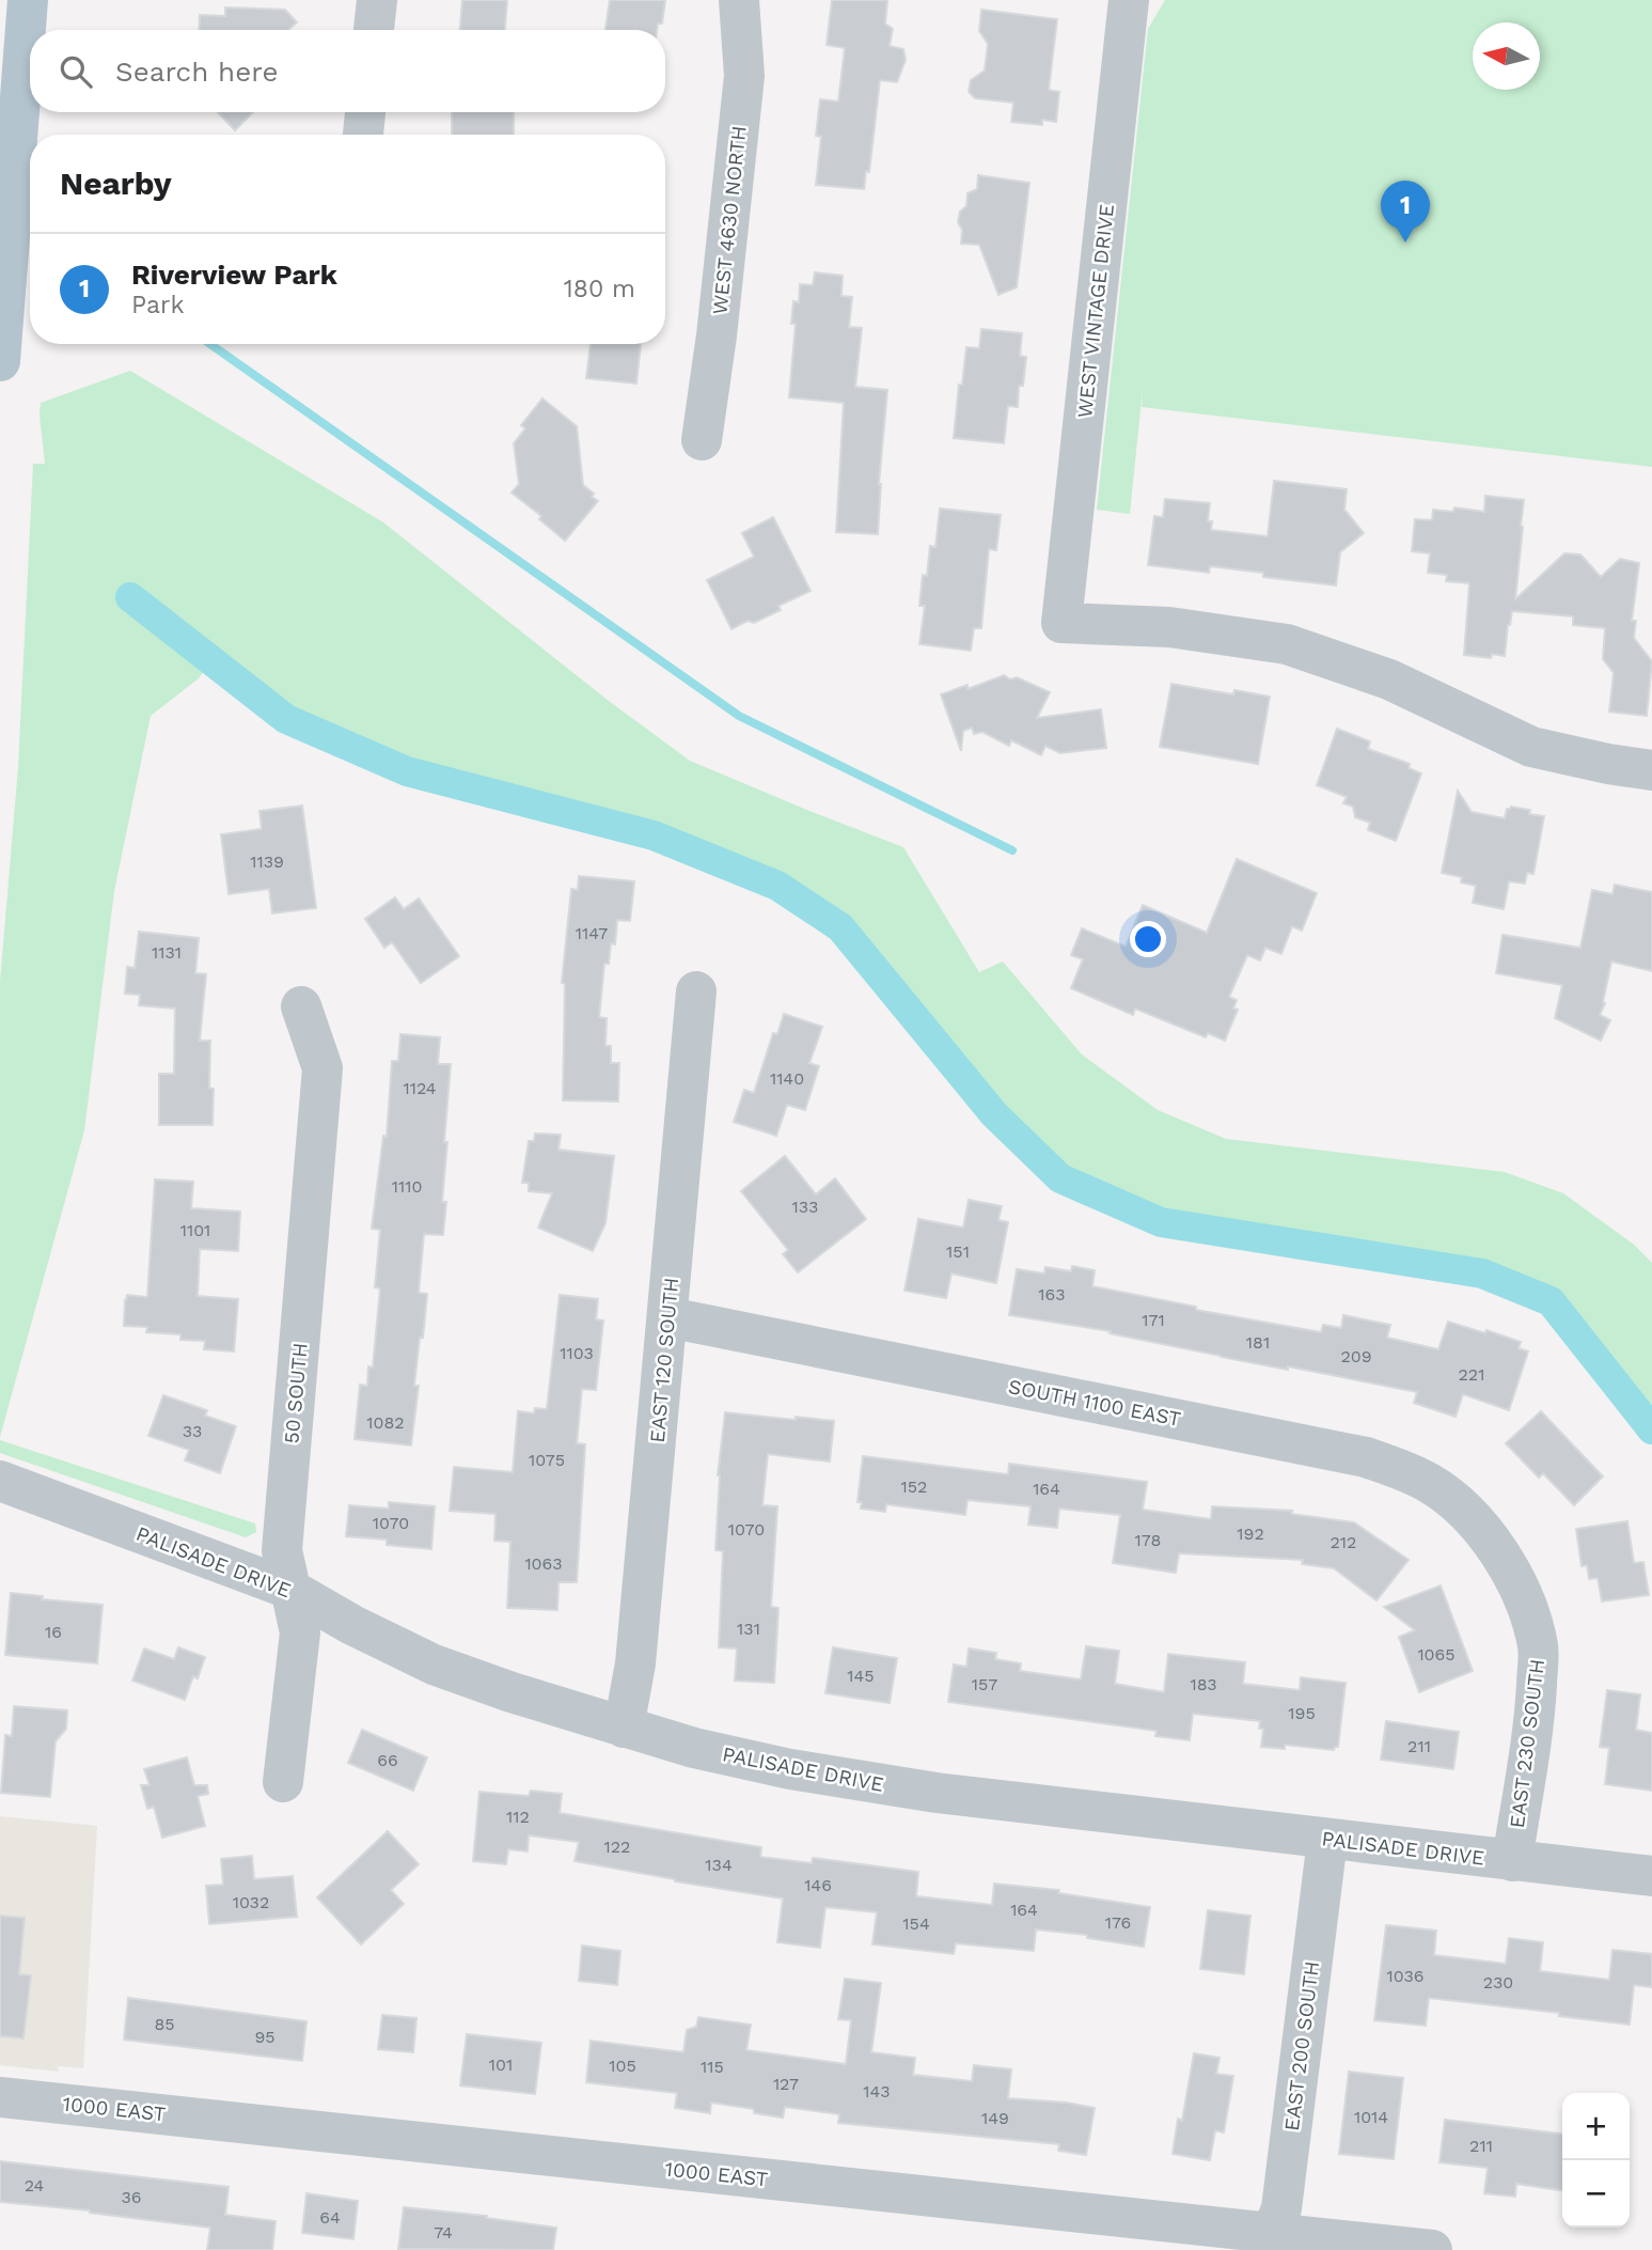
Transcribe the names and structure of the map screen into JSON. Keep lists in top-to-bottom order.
{
  "streets": {
    "street": [
      "WEST 4630 NORTH",
      "WEST VINTAGE DRIVE",
      "EAST 120 SOUTH",
      "50 SOUTH",
      "SOUTH 1100 EAST",
      "PALISADE DRIVE",
      "EAST 230 SOUTH",
      "EAST 200 SOUTH",
      "1000 EAST"
    ]
  },
  "crossings": [
    ["EAST 120 SOUTH", "SOUTH 1100 EAST"],
    ["EAST 120 SOUTH", "PALISADE DRIVE"],
    ["50 SOUTH", "PALISADE DRIVE"],
    ["SOUTH 1100 EAST", "EAST 230 SOUTH"],
    ["PALISADE DRIVE", "EAST 230 SOUTH"],
    ["PALISADE DRIVE", "EAST 200 SOUTH"],
    ["EAST 200 SOUTH", "1000 EAST"]
  ],
  "house_numbers": [
    "1139",
    "1147",
    "1131",
    "1140",
    "1124",
    "1110",
    "133",
    "1101",
    "151",
    "163",
    "171",
    "181",
    "1103",
    "209",
    "221",
    "1082",
    "33",
    "1075",
    "152",
    "164",
    "1070",
    "1070",
    "192",
    "178",
    "212",
    "1063",
    "131",
    "16",
    "1065",
    "145",
    "157",
    "183",
    "195",
    "211",
    "66",
    "112",
    "122",
    "134",
    "146",
    "1032",
    "164",
    "176",
    "154",
    "1036",
    "230",
    "85",
    "95",
    "101",
    "105",
    "115",
    "127",
    "143",
    "1014",
    "149",
    "211",
    "24",
    "36",
    "64",
    "74"
  ],
  "north": "left",
  "page": {
    "search": "Search here",
    "heading": "Nearby",
    "pins": "1",
    "list": [
      {
        "mark": "1",
        "name": "Riverview Park",
        "note": "Park",
        "value": "180 m"
      }
    ],
    "map_buttons": ["+", "−"]
  }
}
